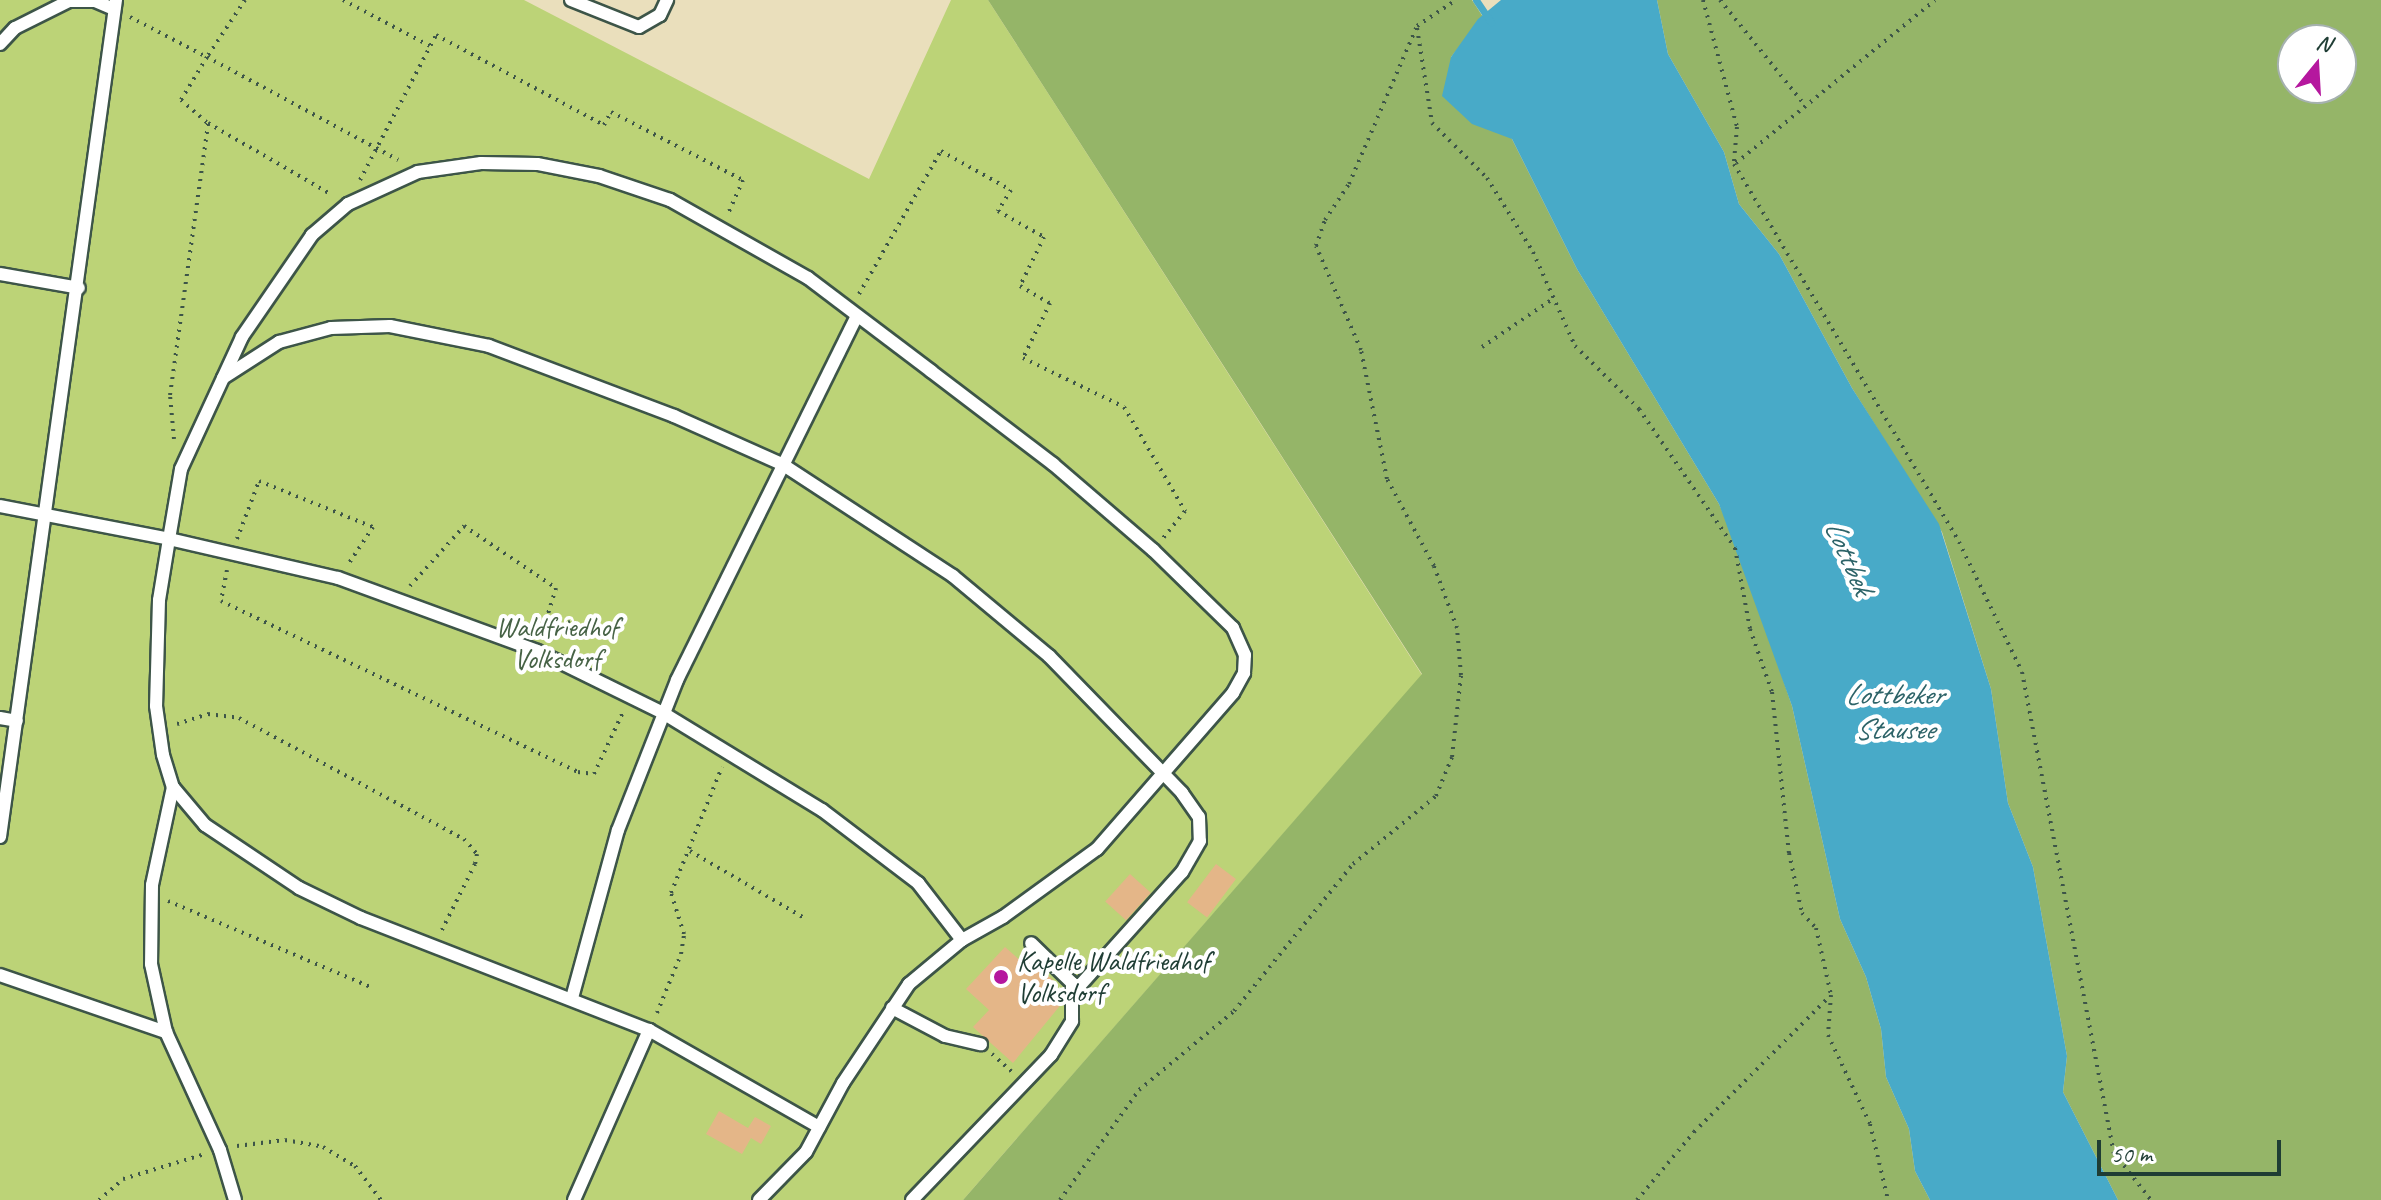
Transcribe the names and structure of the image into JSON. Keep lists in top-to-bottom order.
{
  "water": ["Lottbek", "Lottbeker Stausee"],
  "parks": ["Waldfriedhof Volksdorf"],
  "places": ["Kapelle Waldfriedhof Volksdorf"],
  "scale_bar": "50 m",
  "north": "top"
}
